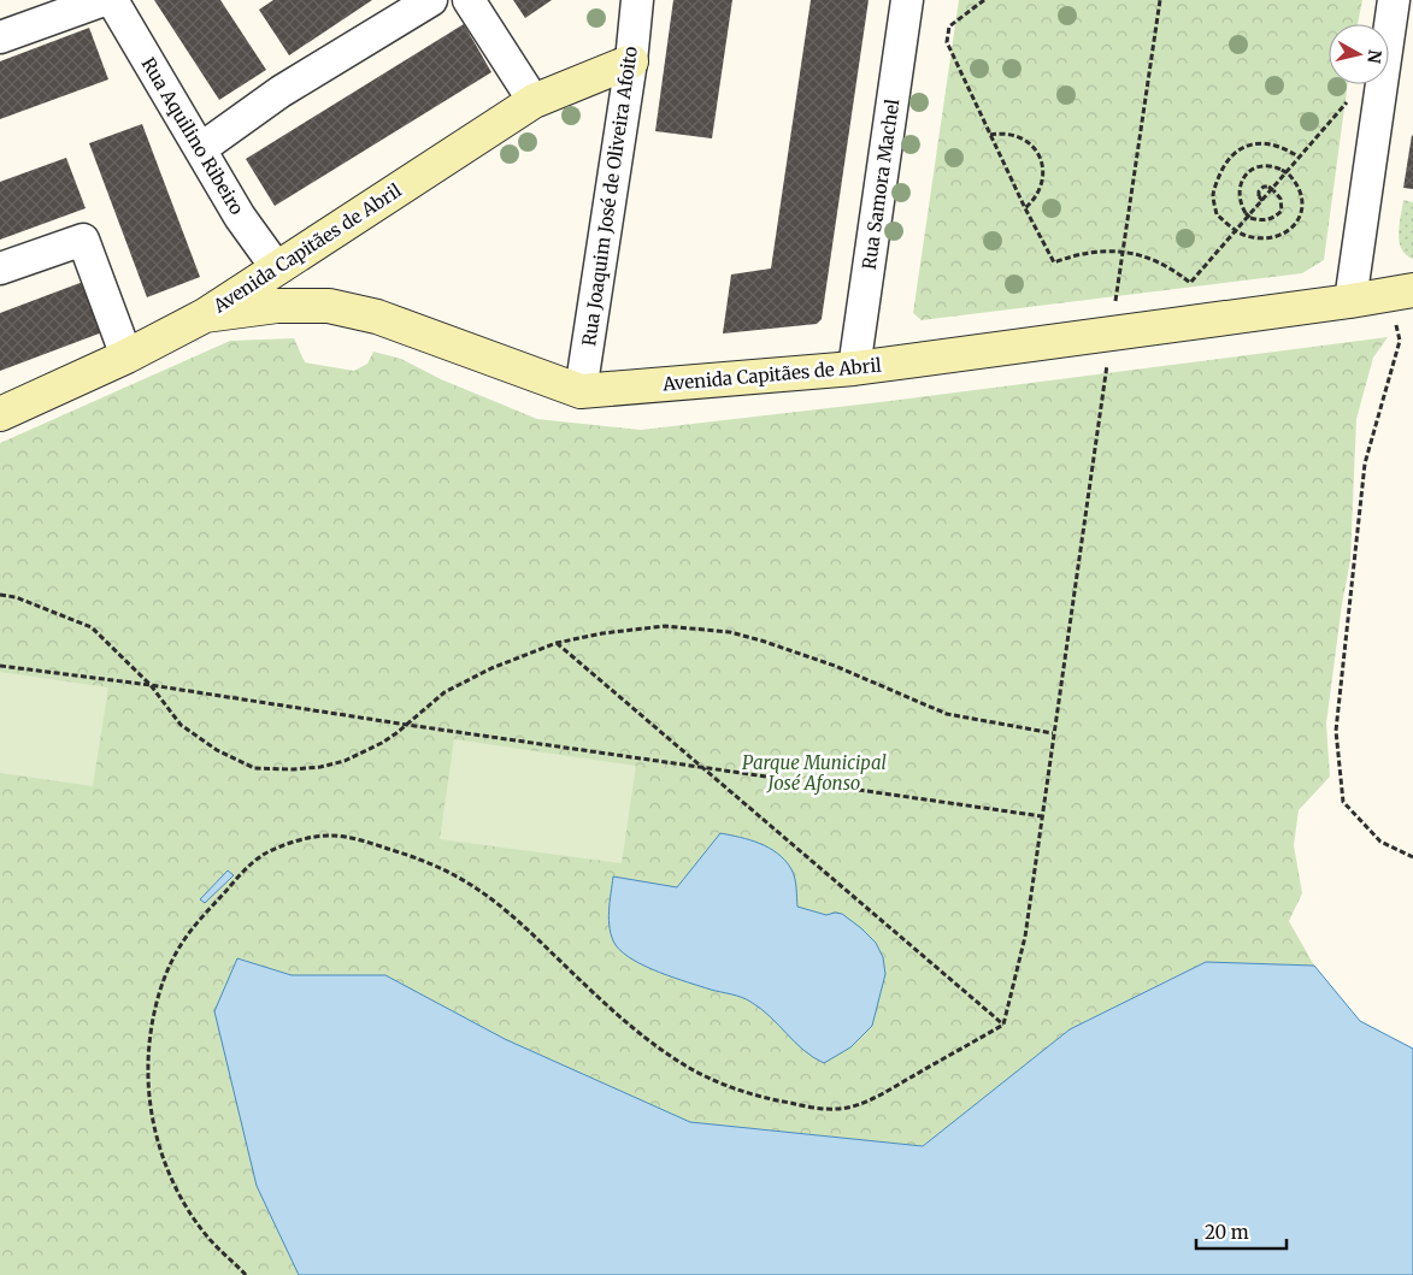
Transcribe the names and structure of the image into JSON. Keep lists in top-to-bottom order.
{
  "streets": {
    "street": [
      "Rua Aquilino Ribeiro",
      "Rua Samora Machel",
      "Rua Joaquim José de Oliveira Afoito",
      "Avenida Capitães de Abril"
    ]
  },
  "crossings": [
    ["Rua Aquilino Ribeiro", "Avenida Capitães de Abril"],
    ["Rua Samora Machel", "Avenida Capitães de Abril"],
    ["Rua Joaquim José de Oliveira Afoito", "Avenida Capitães de Abril"]
  ],
  "parks": ["Parque Municipal José Afonso"],
  "scale_bar": "20 m",
  "north": "right"
}
